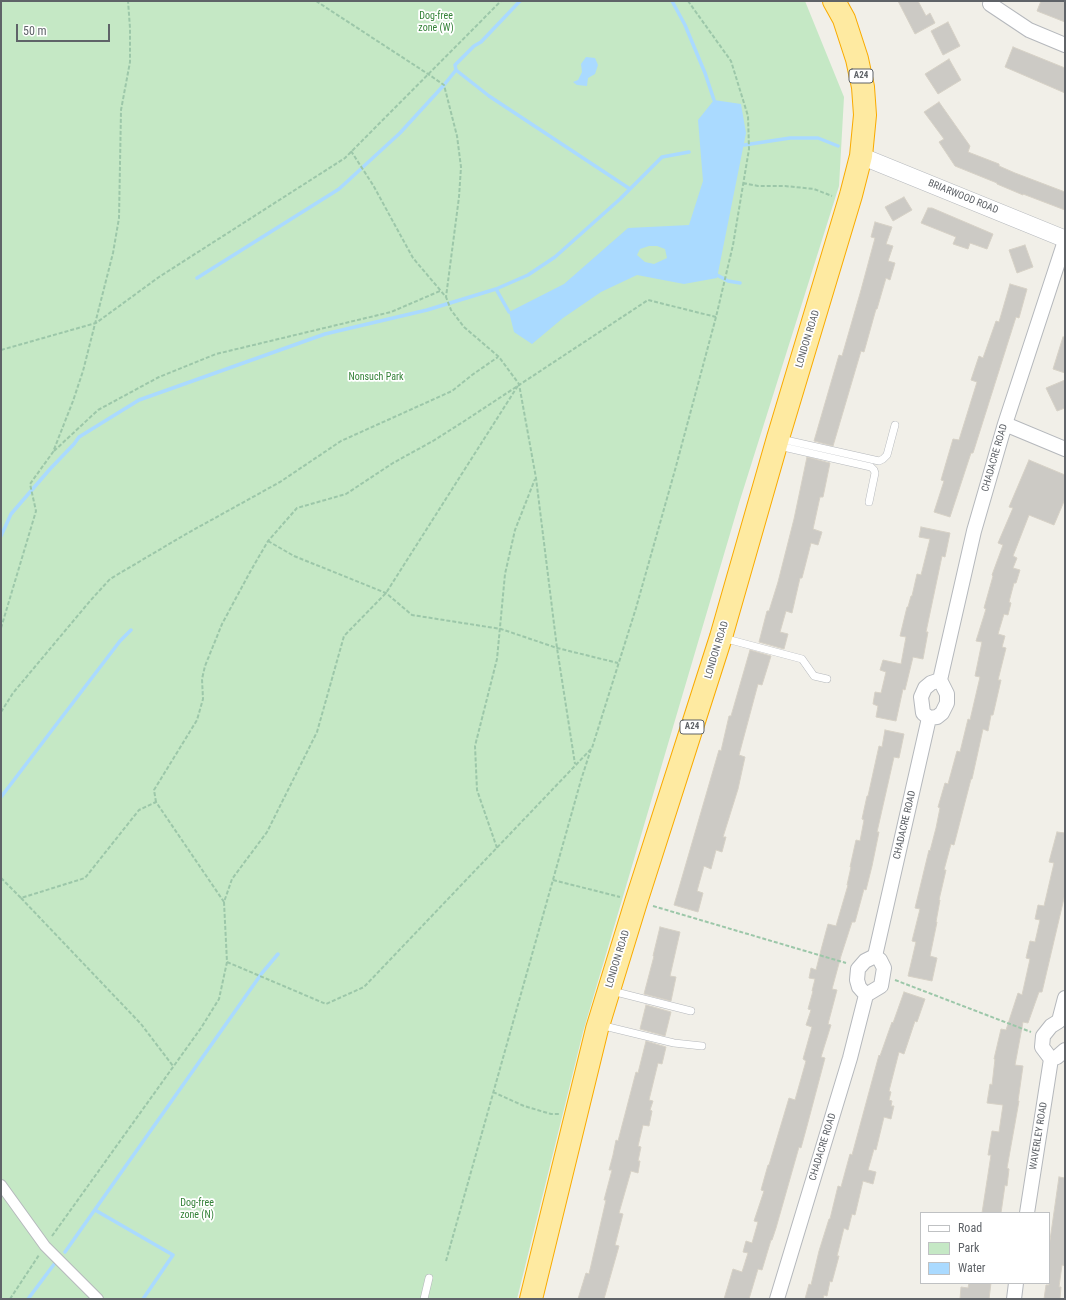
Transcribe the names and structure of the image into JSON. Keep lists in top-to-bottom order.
{
  "streets": {
    "highway": ["A24", "LONDON ROAD"],
    "street": ["BRIARWOOD ROAD", "CHADACRE ROAD", "WAVERLEY ROAD"]
  },
  "crossings": [
    ["BRIARWOOD ROAD", "LONDON ROAD"],
    ["BRIARWOOD ROAD", "CHADACRE ROAD"]
  ],
  "parks": ["Dog-free zone (W)", "Nonsuch Park", "Dog-free zone (N)"],
  "legend": ["Road", "Park", "Water"],
  "scale_bar": "50 m"
}
